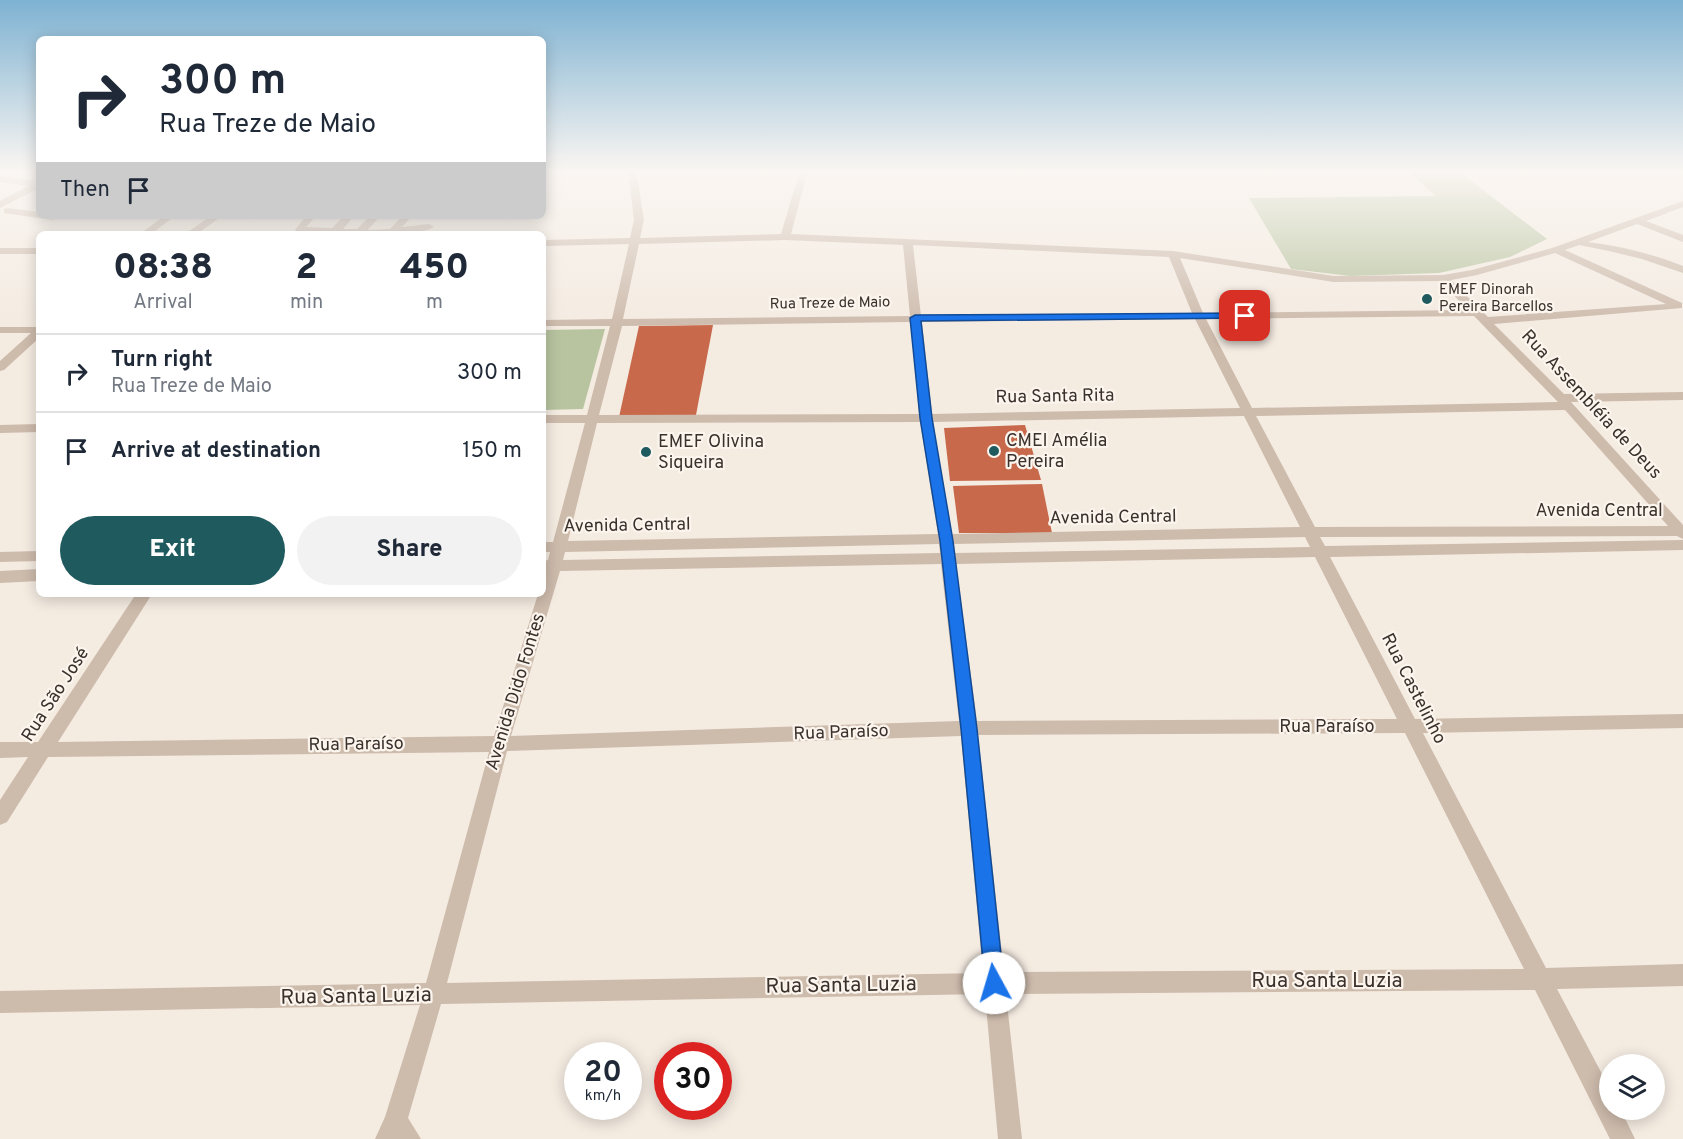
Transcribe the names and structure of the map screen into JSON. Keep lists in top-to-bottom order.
{
  "streets": {
    "street": [
      "Rua Treze de Maio",
      "Rua Santa Rita",
      "Rua Assembléia de Deus",
      "Avenida Central",
      "Rua Castelinho",
      "Avenida Dido Fontes",
      "Rua São José",
      "Rua Paraíso",
      "Rua Santa Luzia"
    ]
  },
  "crossings": [
    ["Rua Treze de Maio", "Rua Assembléia de Deus"],
    ["Rua Treze de Maio", "Rua Castelinho"],
    ["Rua Treze de Maio", "Avenida Dido Fontes"],
    ["Rua Santa Rita", "Rua Assembléia de Deus"],
    ["Rua Santa Rita", "Rua Castelinho"],
    ["Rua Santa Rita", "Avenida Dido Fontes"],
    ["Rua Assembléia de Deus", "Avenida Central"],
    ["Avenida Central", "Rua Castelinho"],
    ["Avenida Central", "Avenida Dido Fontes"],
    ["Rua Castelinho", "Rua Paraíso"],
    ["Rua Castelinho", "Rua Santa Luzia"],
    ["Avenida Dido Fontes", "Rua Paraíso"],
    ["Avenida Dido Fontes", "Rua Santa Luzia"],
    ["Rua São José", "Rua Paraíso"]
  ],
  "places": ["EMEF Dinorah Pereira Barcellos", "CMEI Amélia Pereira", "EMEF Olivina Siqueira"],
  "page": {
    "turn": ["300 m", "Rua Treze de Maio"],
    "then": "Then",
    "eta": [
      "08:38",
      "Arrival",
      "2",
      "min",
      "450",
      "m"
    ],
    "list": [
      {
        "name": "Turn right",
        "note": "Rua Treze de Maio",
        "value": "300 m"
      },
      {
        "name": "Arrive at destination",
        "value": "150 m"
      }
    ],
    "buttons": ["Exit", "Share"],
    "speed": "20 km/h",
    "limit": "30"
  }
}
